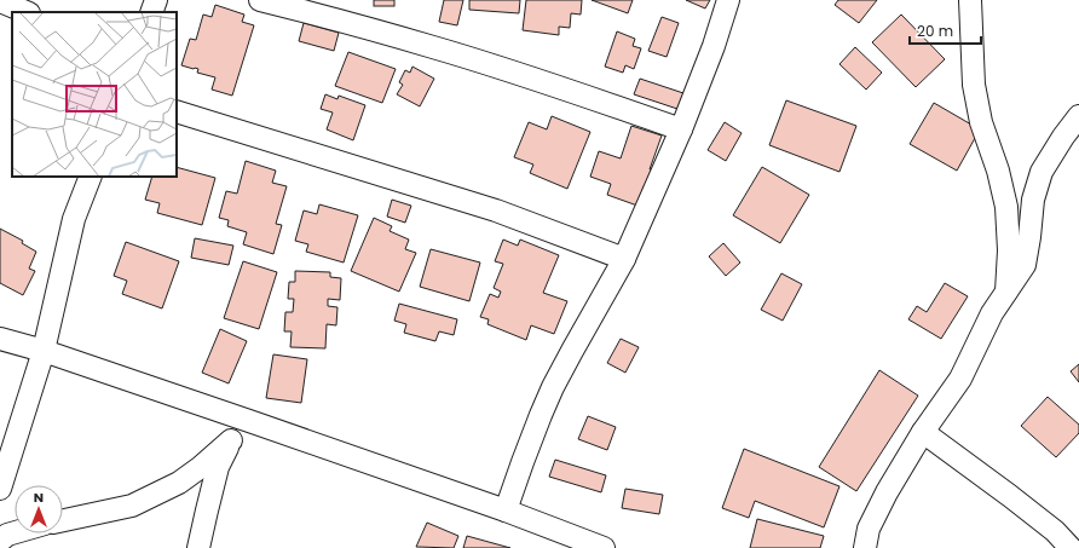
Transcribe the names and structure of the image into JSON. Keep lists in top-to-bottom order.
{
  "scale_bar": "20 m",
  "north": "top"
}
